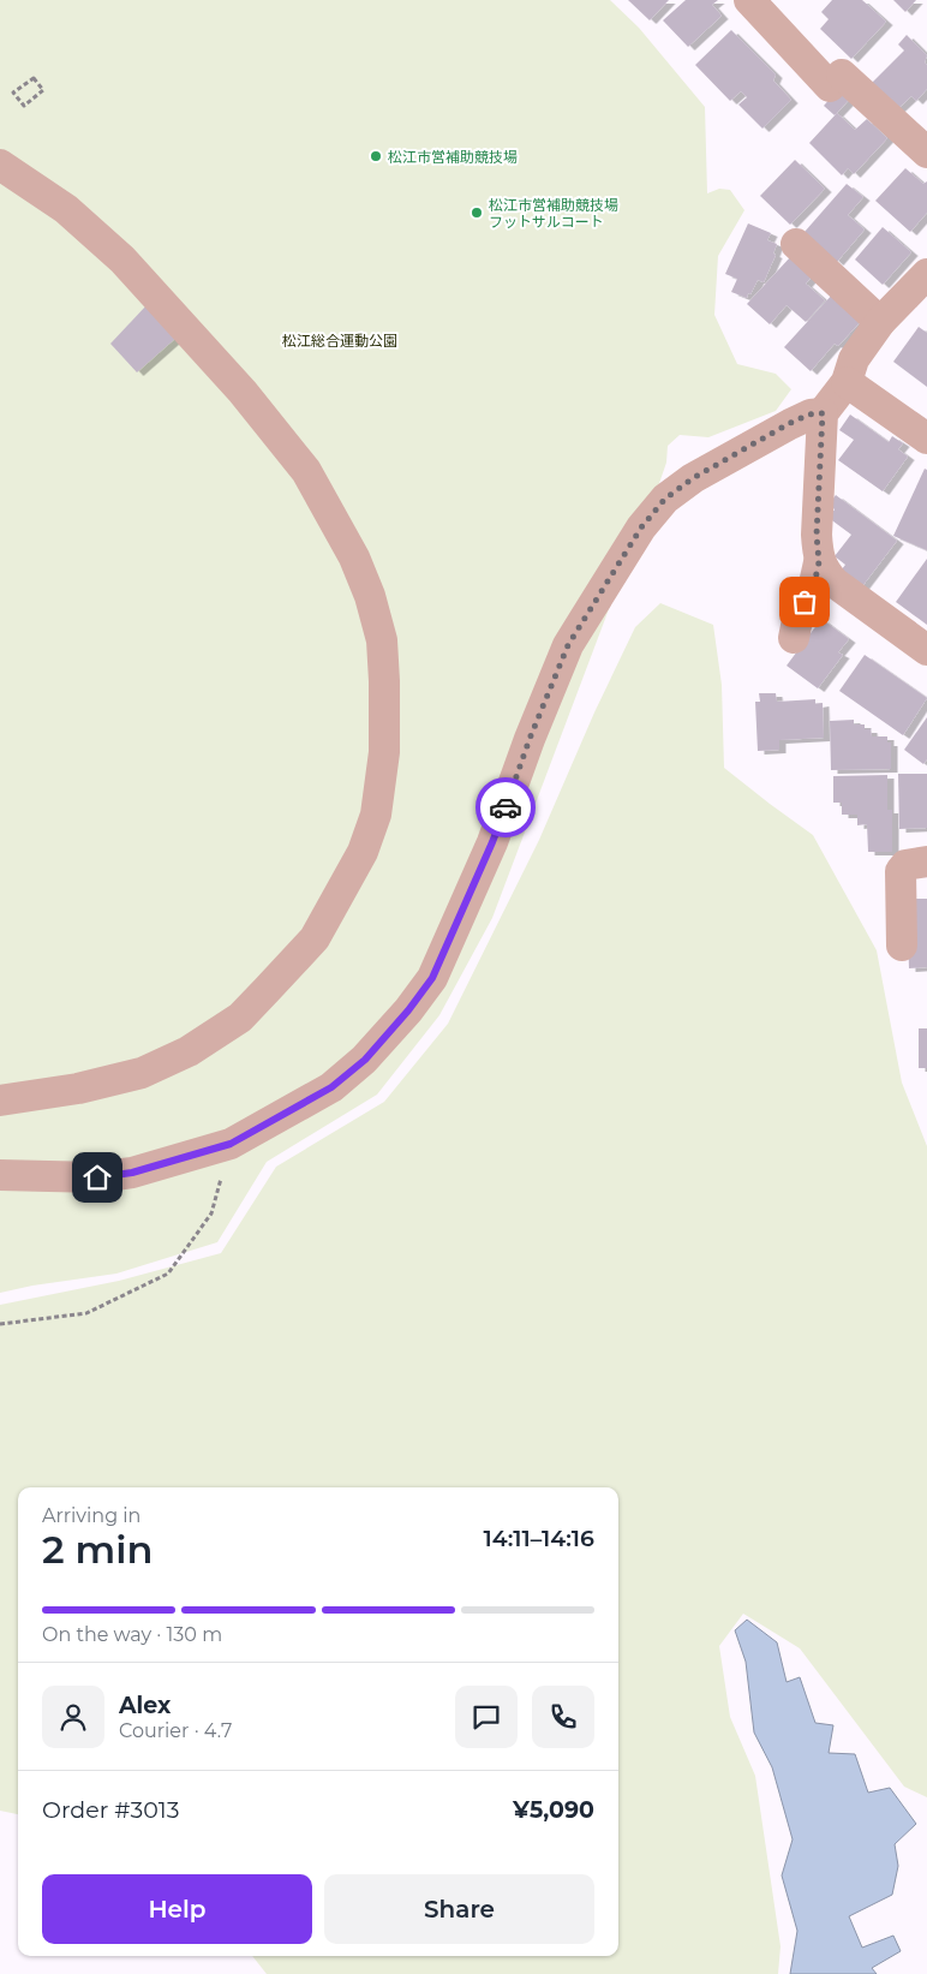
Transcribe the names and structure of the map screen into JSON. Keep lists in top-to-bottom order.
{
  "parks": ["松江総合運動公園"],
  "places": ["松江市営補助競技場", "松江市営補助競技場 フットサルコート"],
  "page": {
    "heading": ["2 min", "Arriving in", "14:11–14:16"],
    "panel": [
      "Alex",
      "Courier · 4.7",
      "Order #3013",
      "¥5,090"
    ],
    "bar": "On the way · 130 m",
    "buttons": ["Help", "Share"]
  }
}
